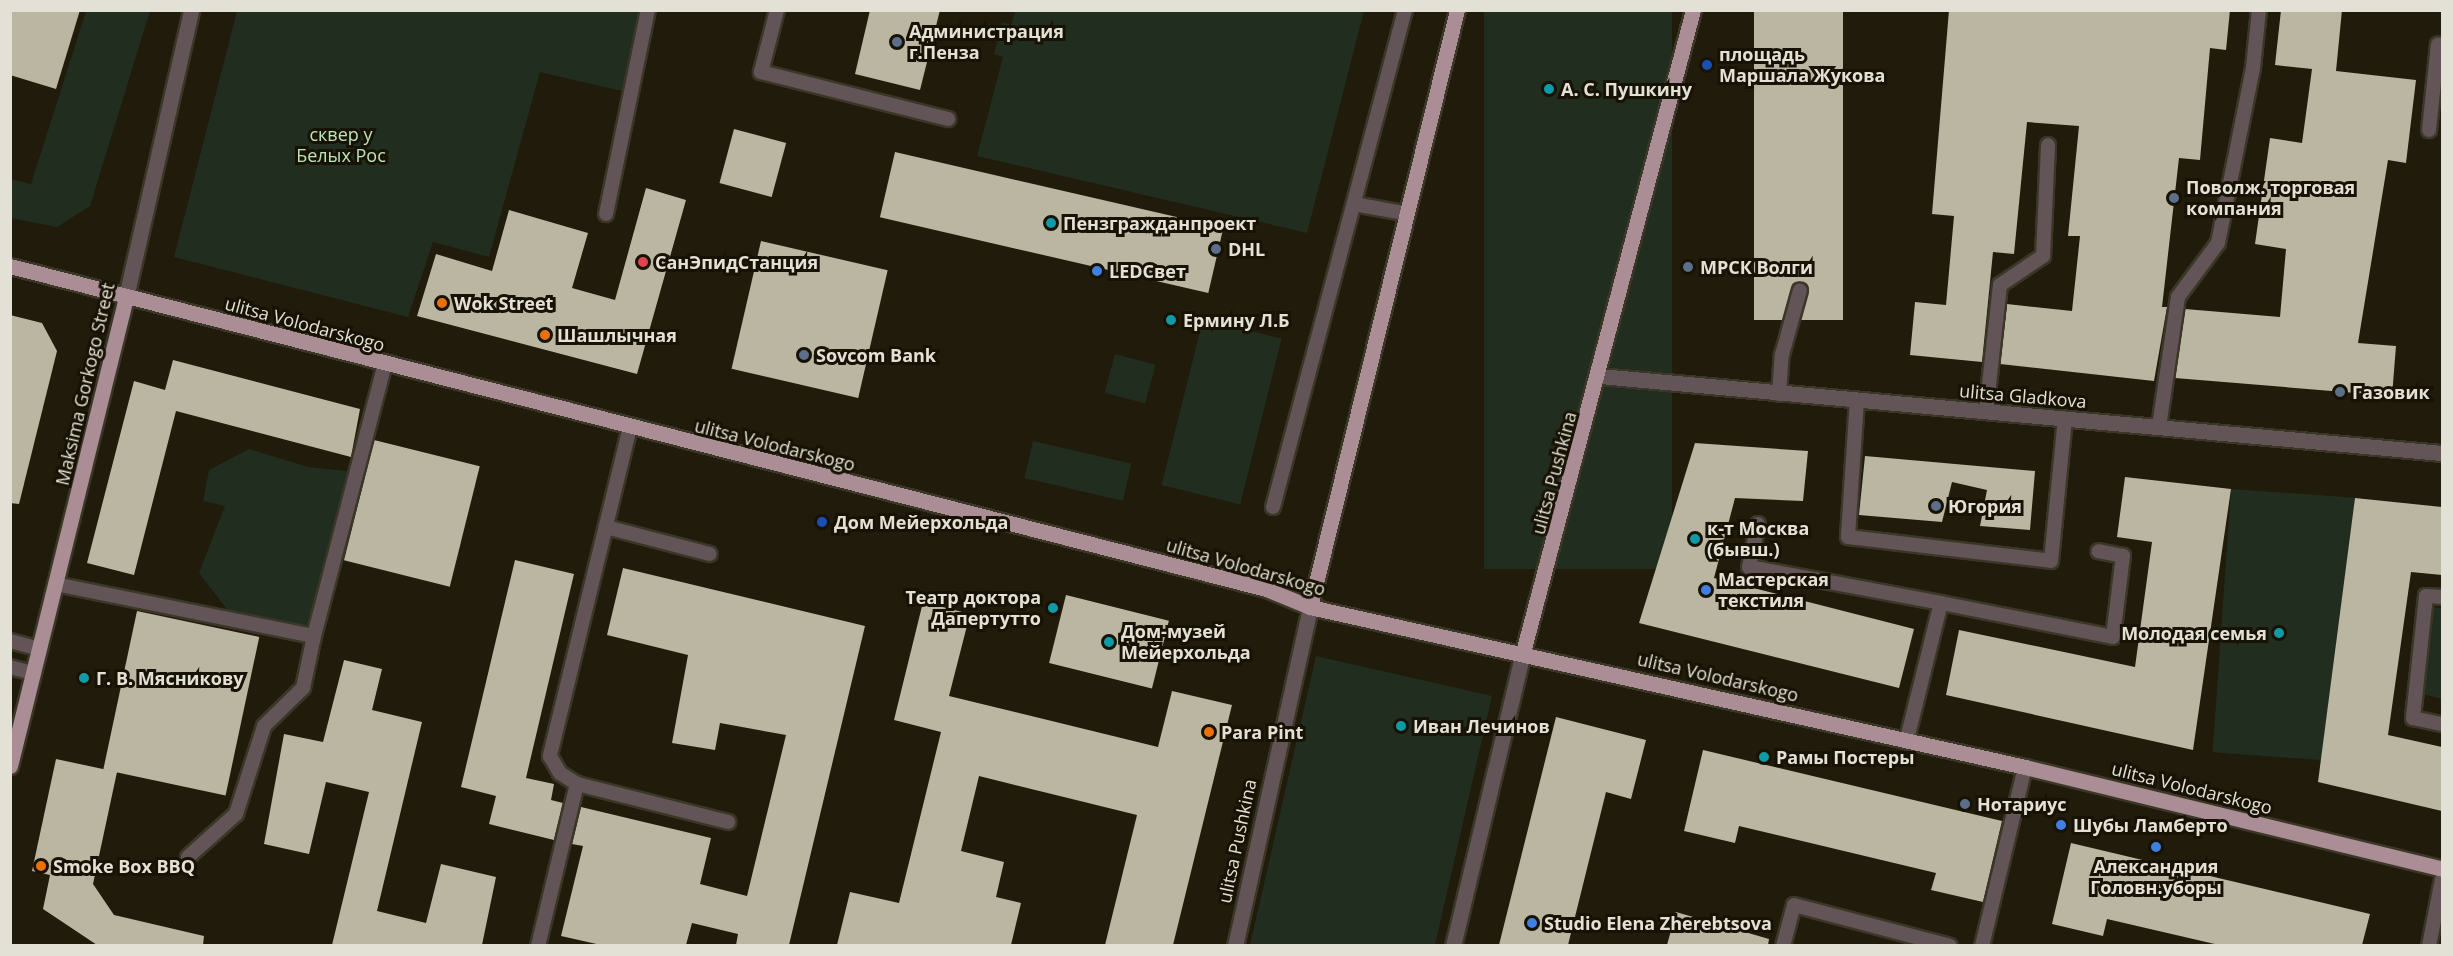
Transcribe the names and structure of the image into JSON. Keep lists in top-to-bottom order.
{
  "streets": {
    "main road": ["ulitsa Volodarskogo", "Maksima Gorkogo Street", "ulitsa Pushkina"],
    "street": ["ulitsa Gladkova"]
  },
  "crossings": [
    ["ulitsa Volodarskogo", "Maksima Gorkogo Street"],
    ["ulitsa Volodarskogo", "ulitsa Pushkina"],
    ["ulitsa Gladkova", "ulitsa Pushkina"]
  ],
  "parks": ["сквер у Белых Рос"],
  "places": [
    "Администрация г.Пенза",
    "площадь Маршала Жукова",
    "А. С. Пушкину",
    "Поволж. торговая компания",
    "Пензгражданпроект",
    "DHL",
    "СанЭпидСтанция",
    "МРСК Волги",
    "LEDСвет",
    "Wok Street",
    "Ермину Л.Б",
    "Шашлычная",
    "Sovcom Bank",
    "Газовик",
    "Югория",
    "Дом Мейерхольда",
    "к-т Москва (бывш.)",
    "Мастерская текстиля",
    "Театр доктора Дапертутто",
    "Молодая семья",
    "Дом-музей Мейерхольда",
    "Г. В. Мясникову",
    "Иван Лечинов",
    "Para Pint",
    "Рамы Постеры",
    "Нотариус",
    "Шубы Ламберто",
    "Александрия Головн.уборы",
    "Smoke Box BBQ",
    "Studio Elena Zherebtsova"
  ]
}
